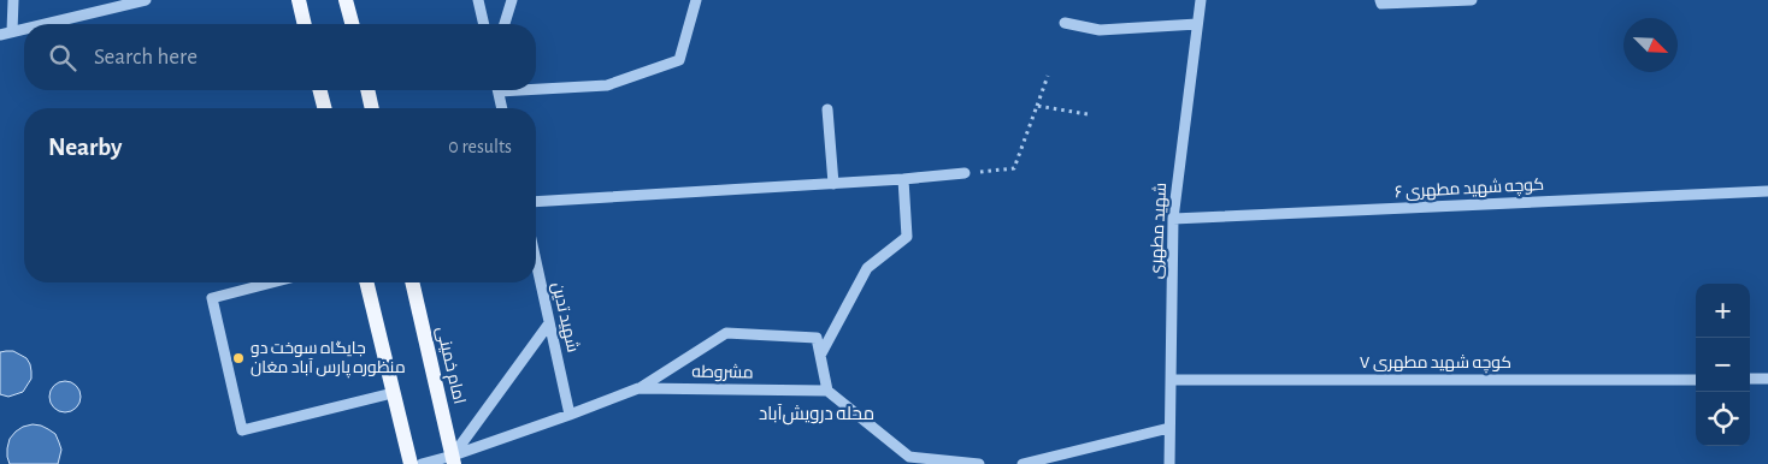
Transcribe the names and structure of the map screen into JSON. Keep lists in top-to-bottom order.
{
  "streets": {
    "main road": ["امام خمینی"],
    "street": [
      "کوچه شهید مطهری ۶",
      "شهید مطهری",
      "شهید تدین",
      "کوچه شهید مطهری ۷",
      "مشروطه"
    ]
  },
  "crossings": [
    ["کوچه شهید مطهری ۶", "شهید مطهری"],
    ["شهید مطهری", "کوچه شهید مطهری ۷"],
    ["شهید تدین", "مشروطه"],
    ["امام خمینی", "مشروطه"]
  ],
  "districts": ["محله درویش‌آباد"],
  "places": ["جایگاه سوخت دو منظوره پارس آباد مغان"],
  "north": "bottom right",
  "page": {
    "search": "Search here",
    "heading": ["Nearby", "0 results"],
    "map_buttons": ["+", "−"]
  }
}
